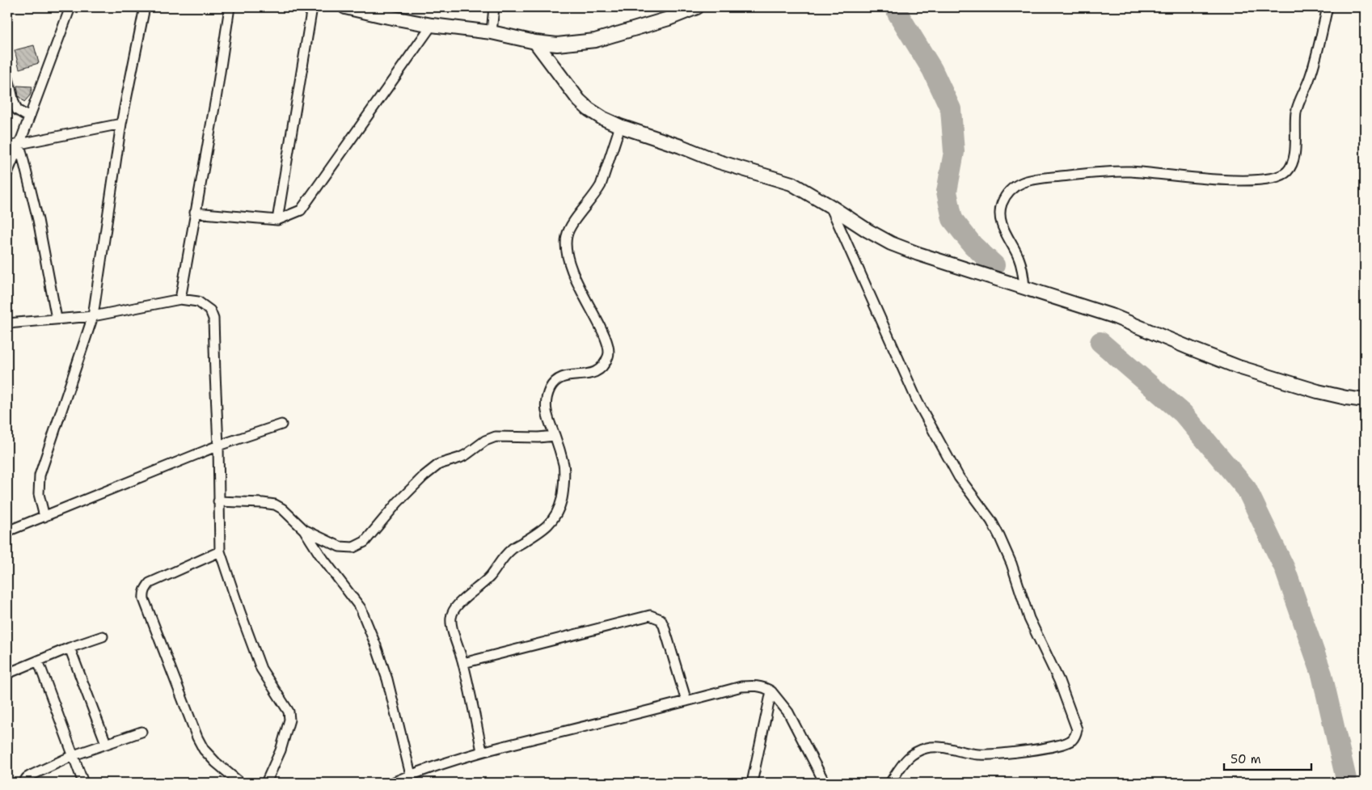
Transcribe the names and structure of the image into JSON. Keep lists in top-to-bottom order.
{
  "scale_bar": "50 m"
}
